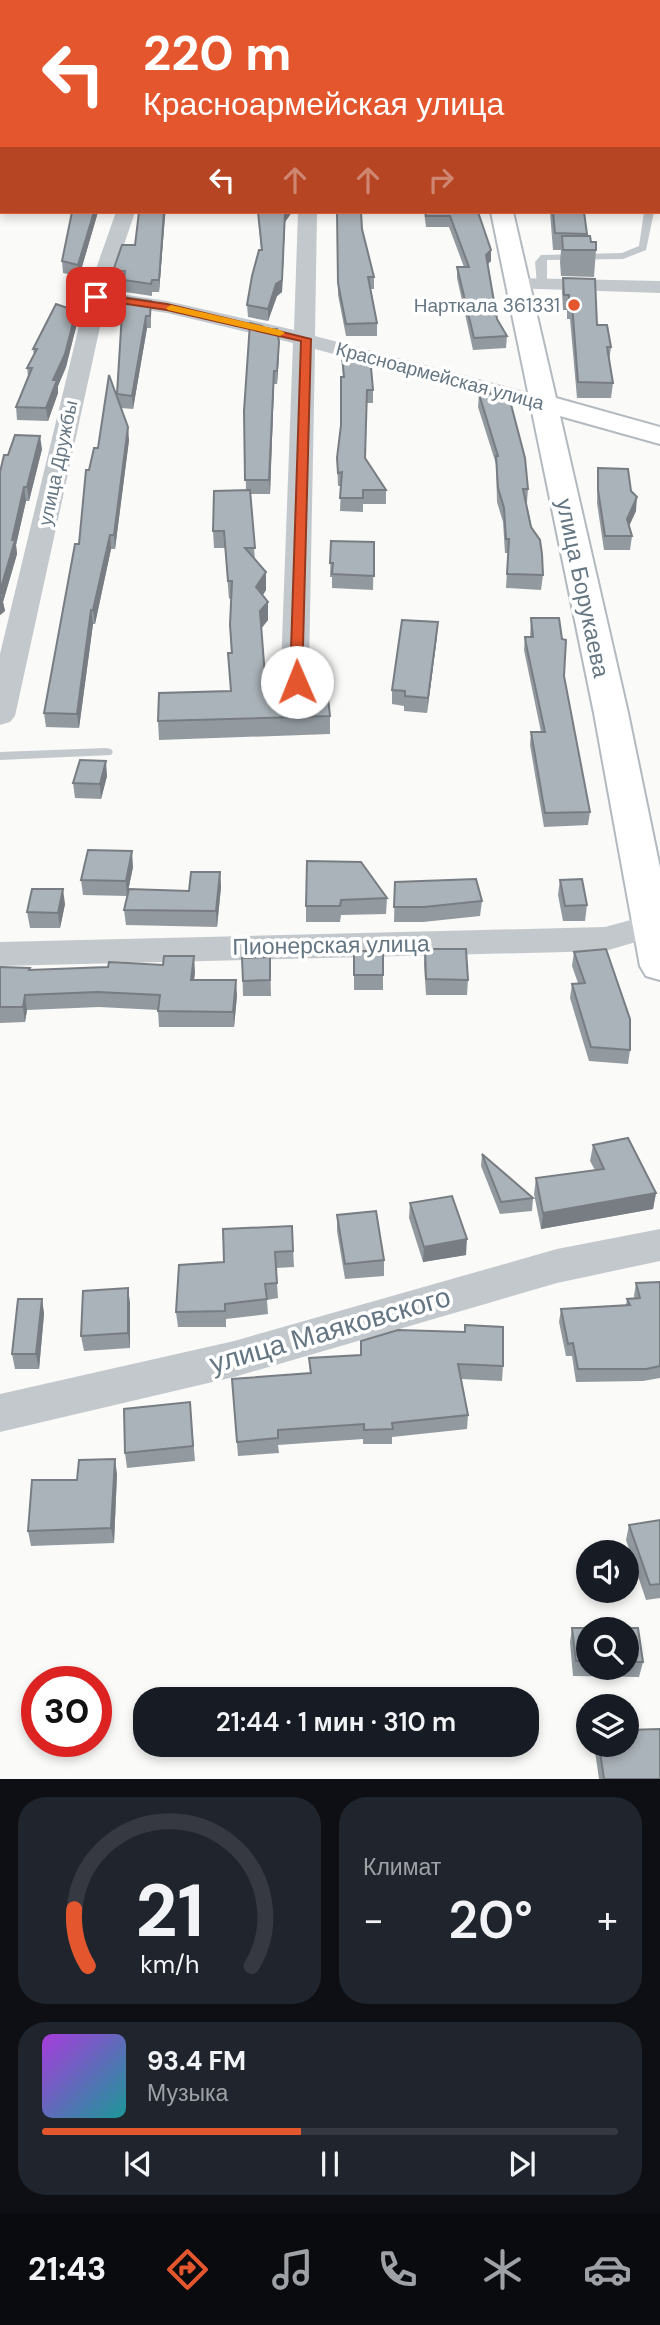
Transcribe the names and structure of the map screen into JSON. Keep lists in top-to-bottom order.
{
  "streets": {
    "street": [
      "Красноармейская улица",
      "улица Дружбы",
      "улица Борукаева",
      "Пионерская улица",
      "улица Маяковского"
    ]
  },
  "crossings": [
    ["Красноармейская улица", "улица Дружбы"],
    ["Красноармейская улица", "улица Борукаева"],
    ["улица Борукаева", "Пионерская улица"]
  ],
  "places": ["Нарткала 361331"],
  "page": {
    "turn": ["220 m", "Красноармейская улица"],
    "limit": "30",
    "trip": "21:44 · 1 мин · 310 m",
    "tile": "Климат",
    "heat": ["−", "20°", "+"],
    "song": ["93.4 FM", "Музыка"],
    "tabs": "21:43",
    "gauge": ["21", "km/h"]
  }
}
